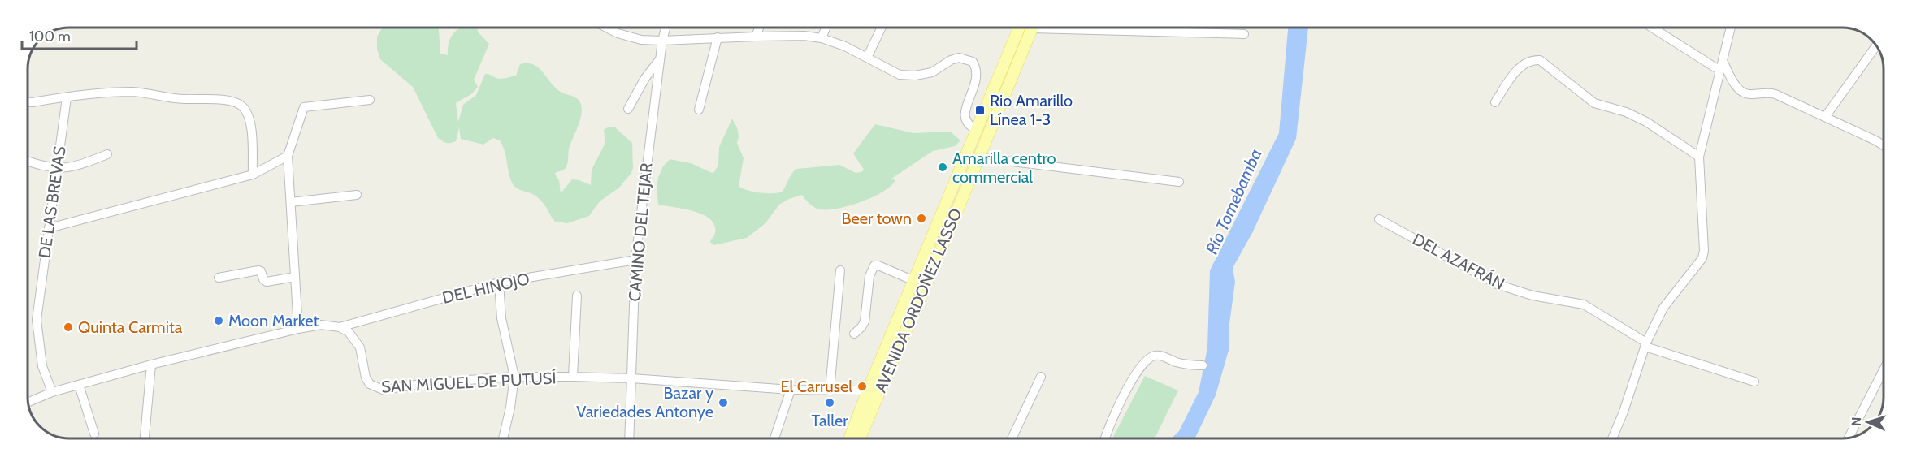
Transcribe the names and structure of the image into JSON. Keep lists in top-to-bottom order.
{
  "streets": {
    "main road": ["AVENIDA ORDOÑEZ LASSO"],
    "street": [
      "DE LAS BREVAS",
      "CAMINO DEL TEJAR",
      "DEL AZAFRÁN",
      "DEL HINOJO",
      "SAN MIGUEL DE PUTUSÍ"
    ]
  },
  "crossings": [
    ["CAMINO DEL TEJAR", "DEL HINOJO"],
    ["CAMINO DEL TEJAR", "SAN MIGUEL DE PUTUSÍ"],
    ["DEL HINOJO", "SAN MIGUEL DE PUTUSÍ"],
    ["AVENIDA ORDOÑEZ LASSO", "SAN MIGUEL DE PUTUSÍ"]
  ],
  "water": ["Río Tomebamba"],
  "places": {
    "transit": ["Rio Amarillo Línea 1-3"],
    "other": [
      "Amarilla centro commercial",
      "Beer town",
      "Moon Market",
      "Quinta Carmita",
      "El Carrusel",
      "Bazar y Variedades Antonye",
      "Taller"
    ]
  },
  "scale_bar": "100 m",
  "north": "left"
}
